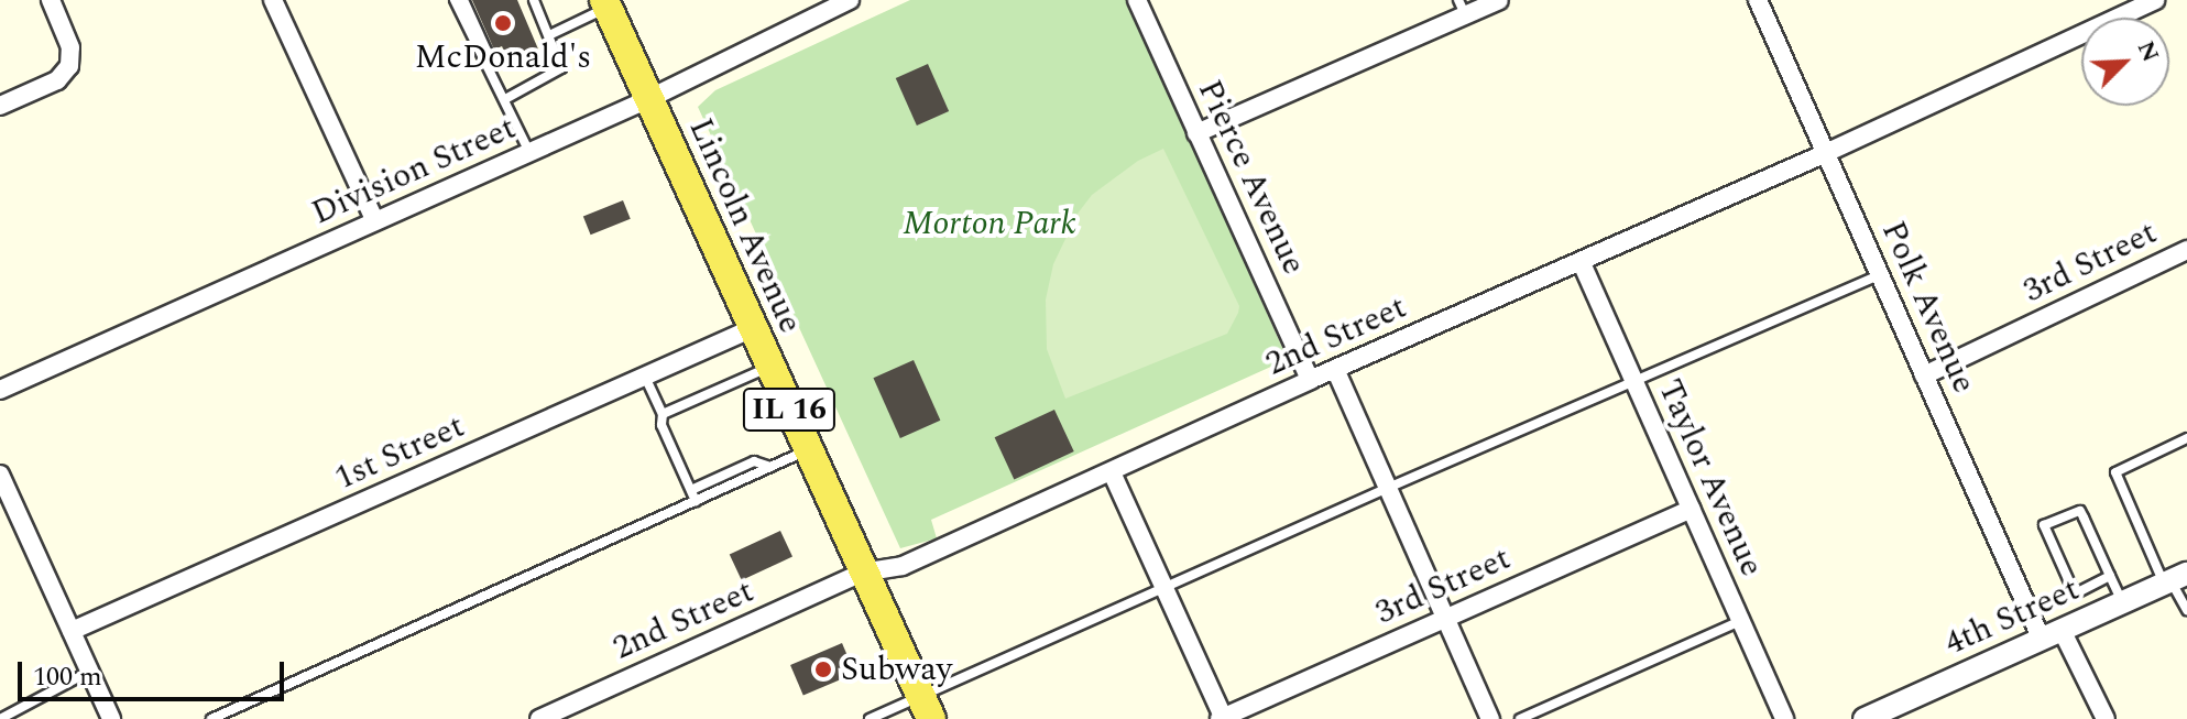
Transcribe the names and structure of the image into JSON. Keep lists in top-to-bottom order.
{
  "streets": {
    "main road": ["Lincoln Avenue", "IL 16"],
    "street": [
      "Division Street",
      "Pierce Avenue",
      "3rd Street",
      "Polk Avenue",
      "2nd Street",
      "1st Street",
      "Taylor Avenue",
      "4th Street"
    ]
  },
  "crossings": [
    ["Division Street", "Lincoln Avenue"],
    ["Division Street", "IL 16"],
    ["Pierce Avenue", "2nd Street"],
    ["Lincoln Avenue", "2nd Street"],
    ["Lincoln Avenue", "IL 16"],
    ["Lincoln Avenue", "1st Street"],
    ["3rd Street", "Polk Avenue"],
    ["3rd Street", "Taylor Avenue"],
    ["Polk Avenue", "2nd Street"],
    ["Polk Avenue", "4th Street"],
    ["2nd Street", "Taylor Avenue"]
  ],
  "parks": ["Morton Park"],
  "places": ["McDonald's", "Subway"],
  "scale_bar": "100 m",
  "north": "top right"
}
